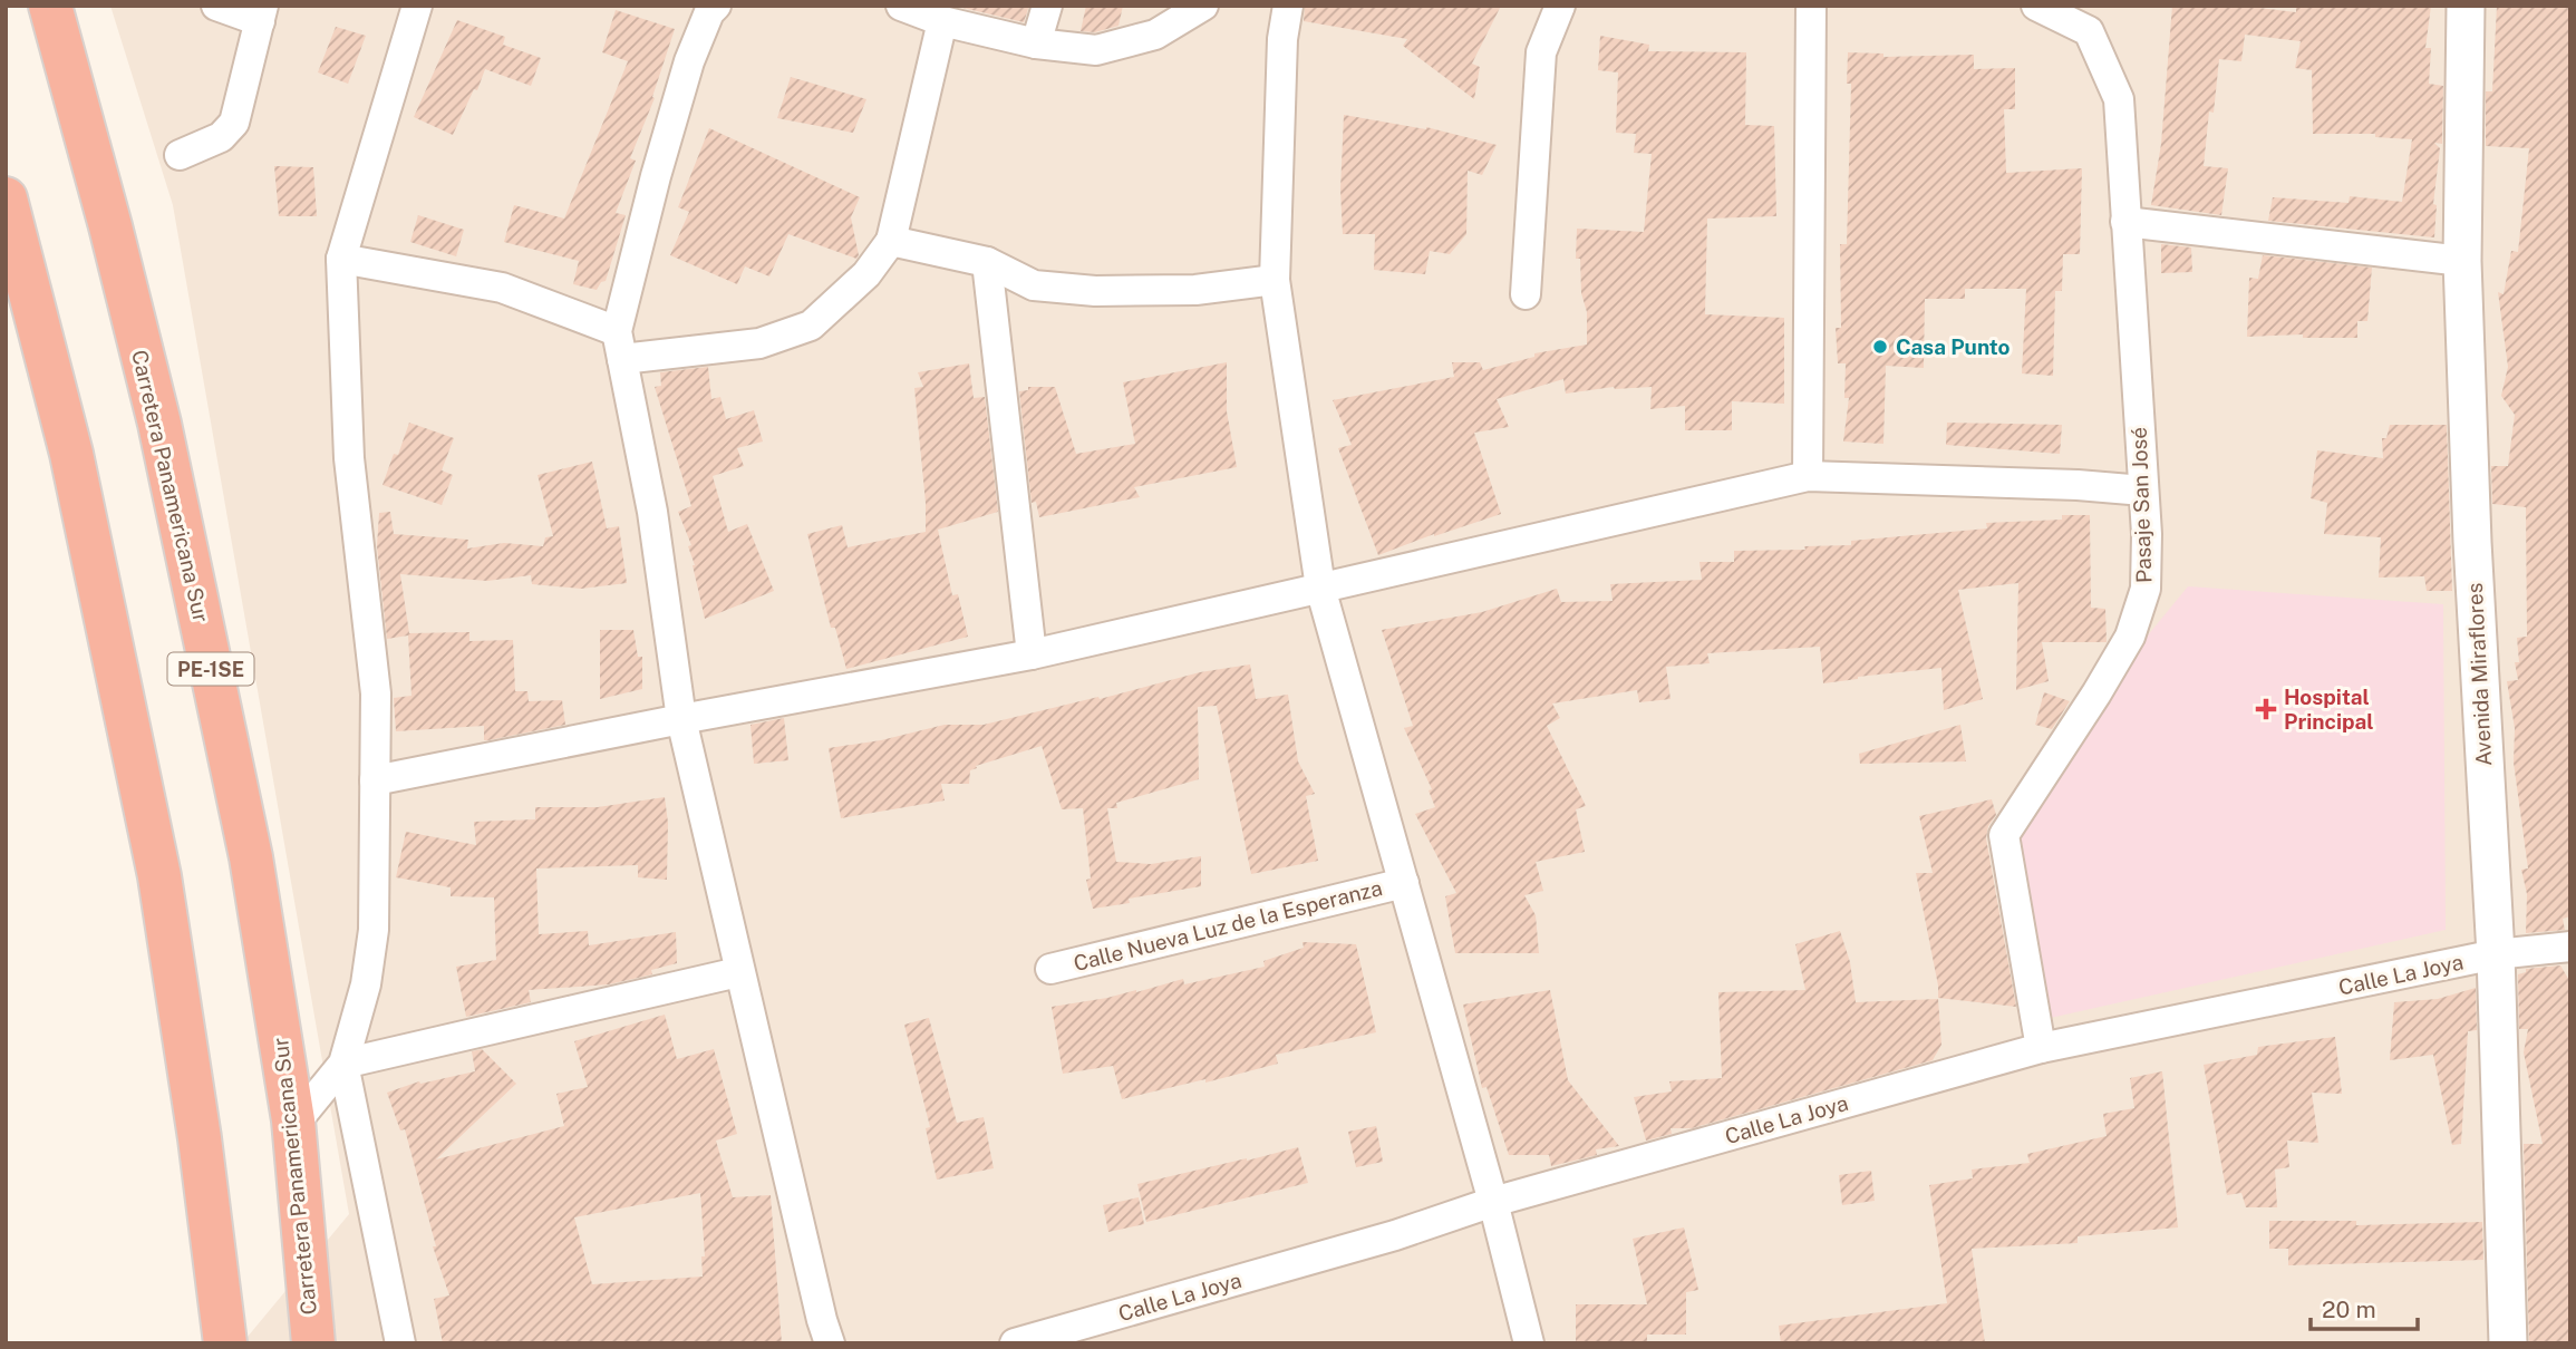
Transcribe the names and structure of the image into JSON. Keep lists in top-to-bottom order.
{
  "streets": {
    "highway": ["Carretera Panamericana Sur", "PE-1SE"],
    "street": [
      "Pasaje San José",
      "Avenida Miraflores",
      "Calle Nueva Luz de la Esperanza",
      "Calle La Joya"
    ]
  },
  "crossings": [
    ["Pasaje San José", "Calle La Joya"],
    ["Avenida Miraflores", "Calle La Joya"]
  ],
  "places": {
    "other": ["Casa Punto"],
    "health": ["Hospital Principal"]
  },
  "scale_bar": "20 m"
}
